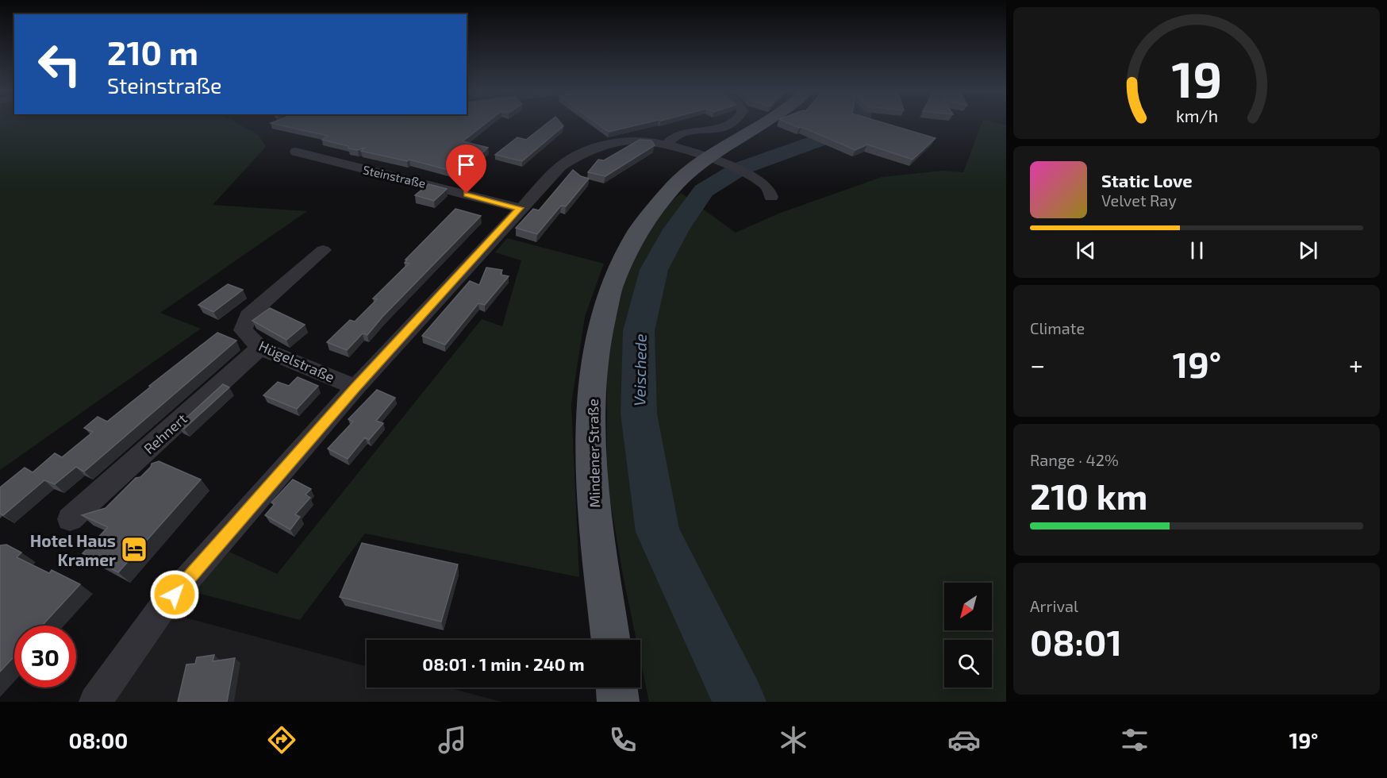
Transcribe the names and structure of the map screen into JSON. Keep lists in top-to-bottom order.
{
  "streets": {
    "main road": ["Mindener Straße"],
    "street": ["Steinstraße", "Hügelstraße", "Rehnert"]
  },
  "crossings": [
    ["Hügelstraße", "Rehnert"]
  ],
  "water": ["Veischede"],
  "places": {
    "hotel": ["Hotel Haus Kramer"]
  },
  "north": "bottom left",
  "page": {
    "turn": ["210 m", "Steinstraße"],
    "song": ["Static Love", "Velvet Ray"],
    "tile": [
      "Climate",
      ["Range · 42%", "210 km"],
      ["Arrival", "08:01"]
    ],
    "heat": ["−", "19°", "+"],
    "limit": "30",
    "trip": "08:01 · 1 min · 240 m",
    "tabs": ["08:00", "19°"],
    "gauge": ["19", "km/h"]
  }
}
